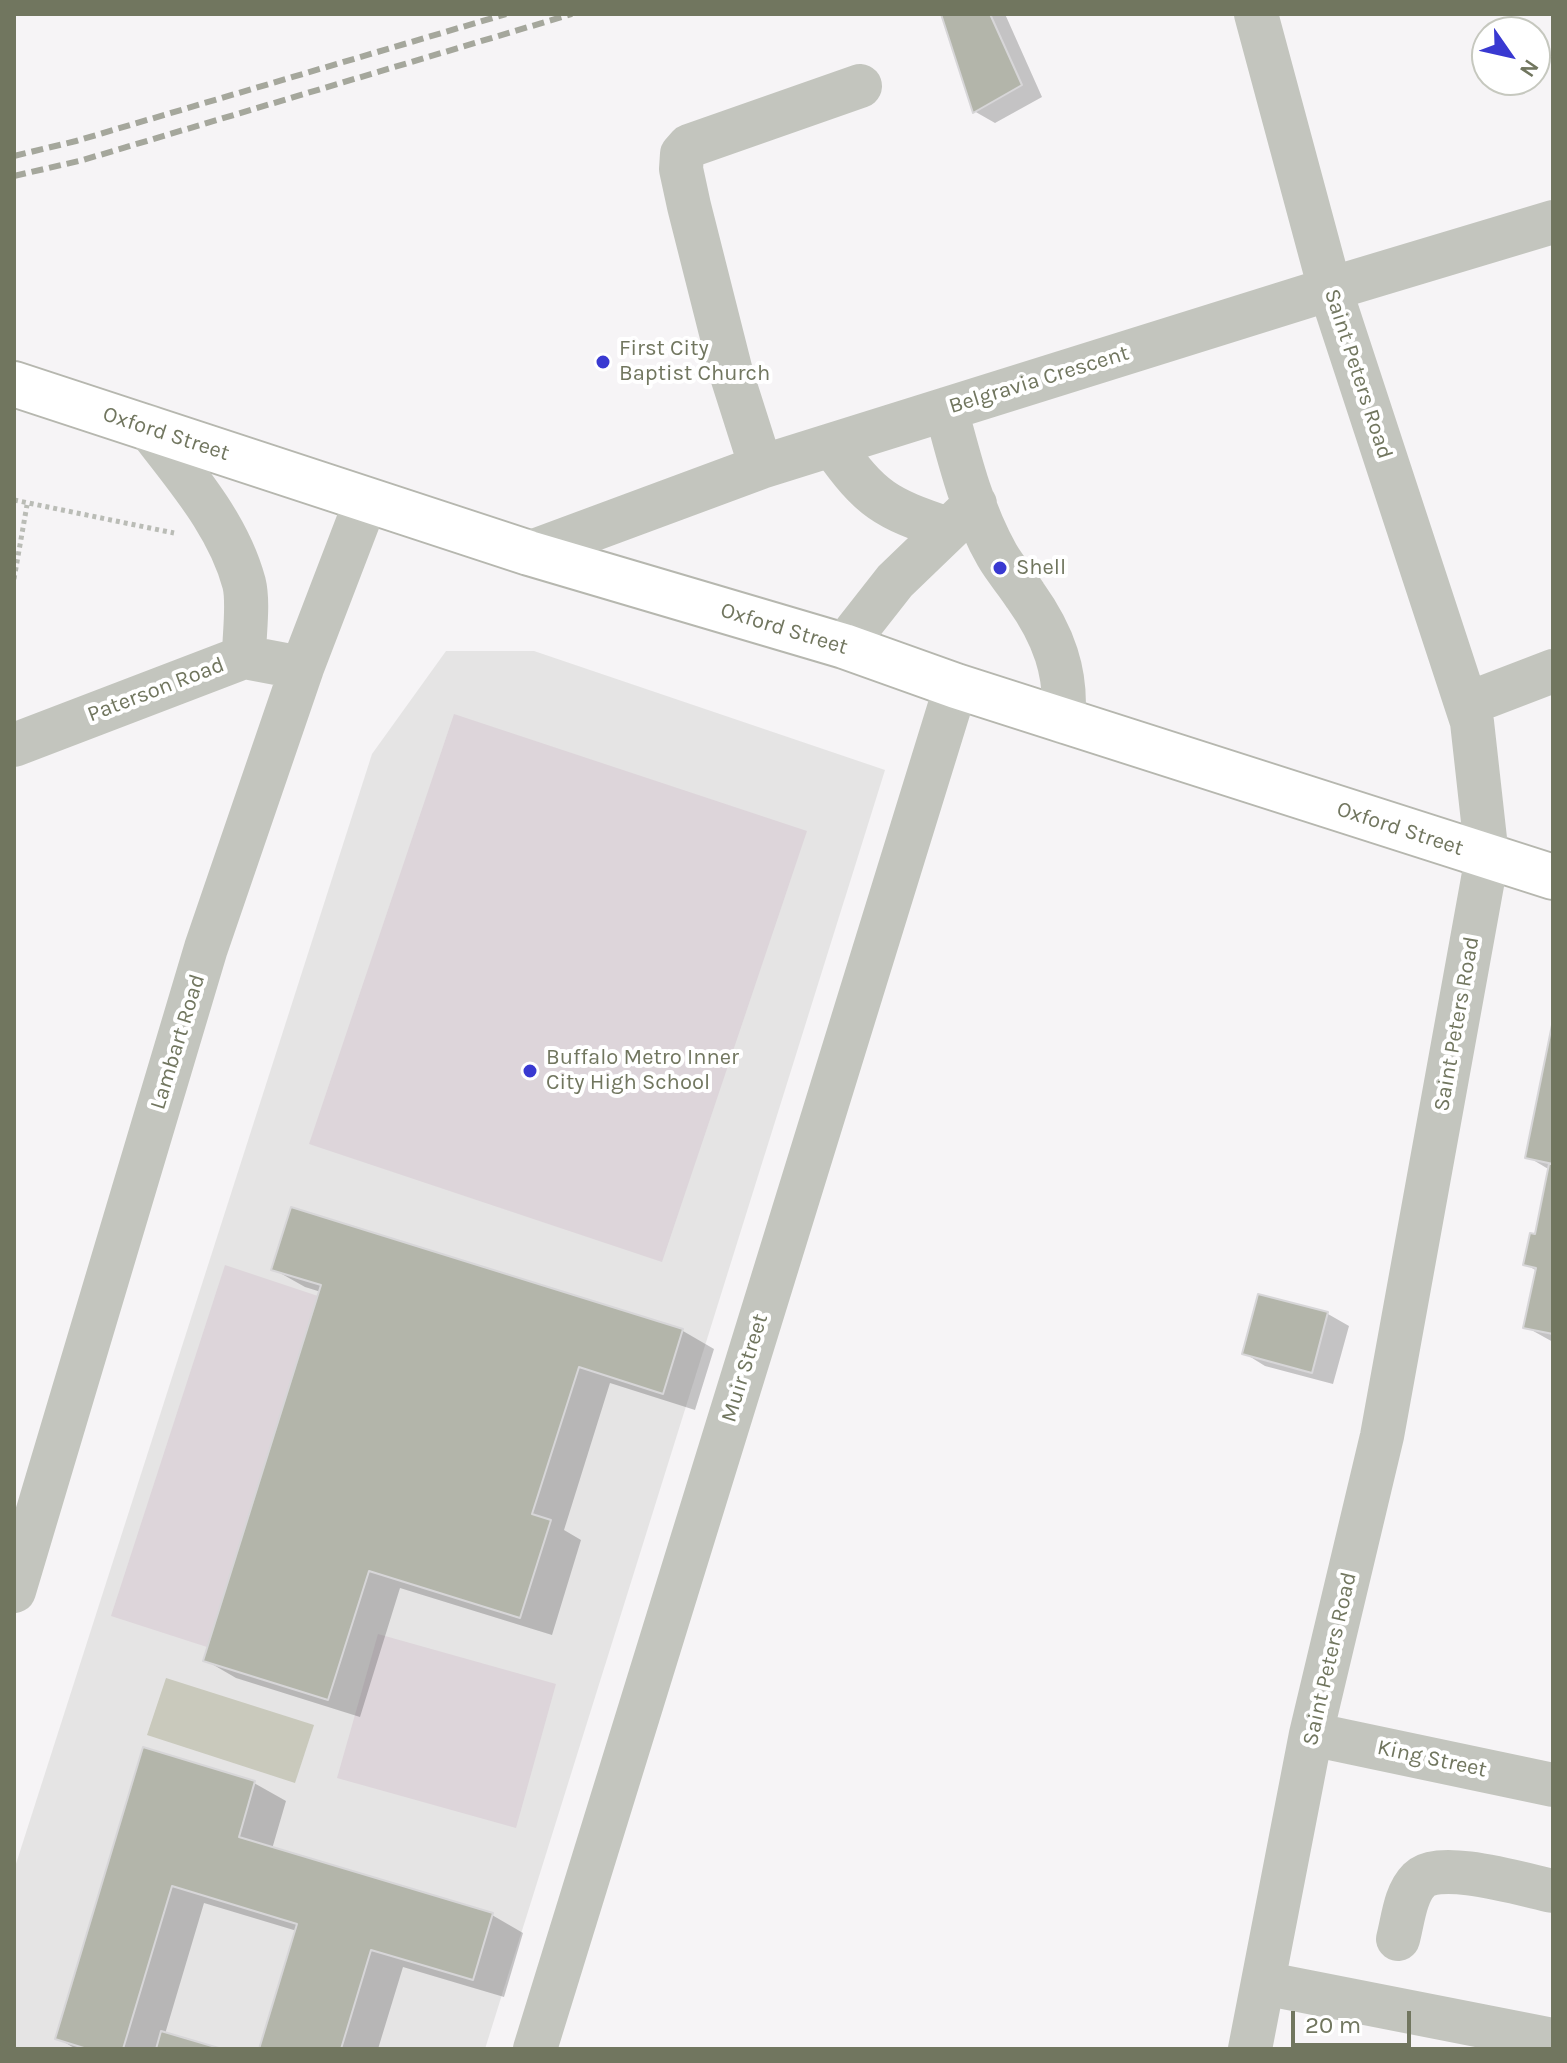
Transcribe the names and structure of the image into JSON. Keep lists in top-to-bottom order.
{
  "streets": {
    "main road": ["Oxford Street"],
    "street": [
      "Saint Peters Road",
      "Belgravia Crescent",
      "Paterson Road",
      "Lambart Road",
      "Muir Street",
      "King Street"
    ]
  },
  "crossings": [
    ["Saint Peters Road", "Belgravia Crescent"],
    ["Saint Peters Road", "Oxford Street"],
    ["Saint Peters Road", "King Street"],
    ["Belgravia Crescent", "Oxford Street"],
    ["Oxford Street", "Lambart Road"],
    ["Oxford Street", "Muir Street"],
    ["Paterson Road", "Lambart Road"]
  ],
  "places": ["First City Baptist Church", "Shell", "Buffalo Metro Inner City High School"],
  "scale_bar": "20 m",
  "north": "bottom right"
}
